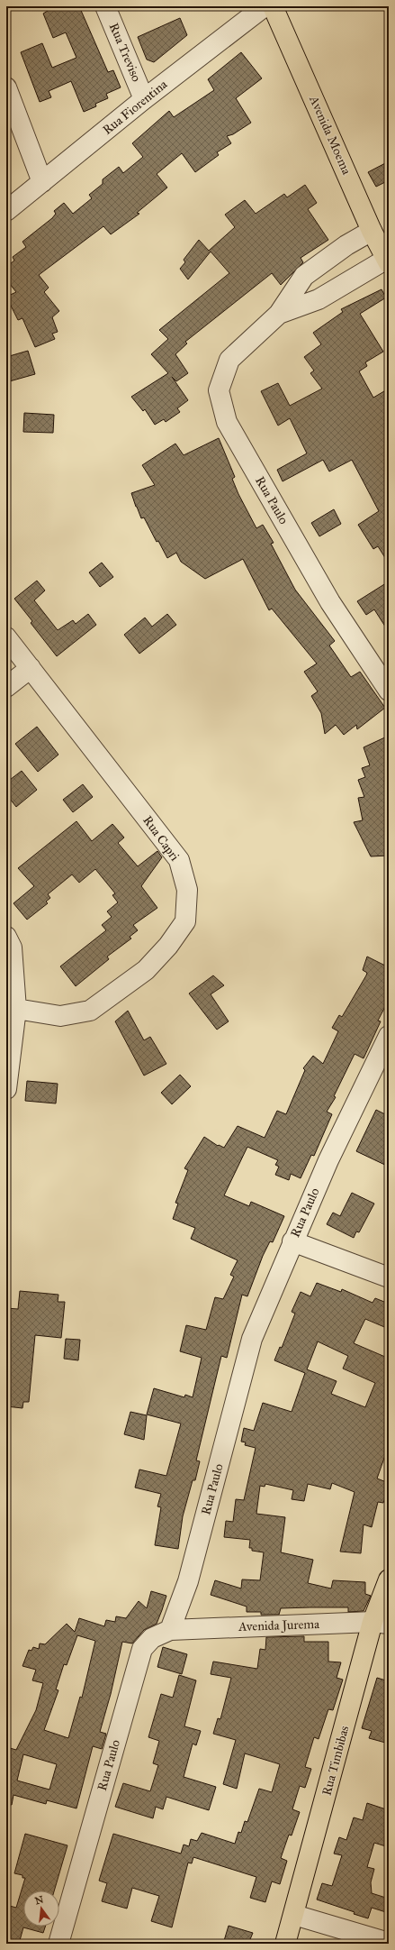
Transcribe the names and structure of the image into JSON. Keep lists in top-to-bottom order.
{
  "streets": {
    "main road": ["Avenida Moema", "Rua Timbibas"],
    "street": [
      "Rua Treviso",
      "Rua Fiorentina",
      "Rua Paulo",
      "Rua Capri",
      "Avenida Jurema"
    ]
  },
  "crossings": [
    ["Rua Treviso", "Rua Fiorentina"],
    ["Avenida Moema", "Rua Paulo"],
    ["Rua Paulo", "Avenida Jurema"],
    ["Avenida Jurema", "Rua Timbibas"]
  ],
  "north": "top"
}
